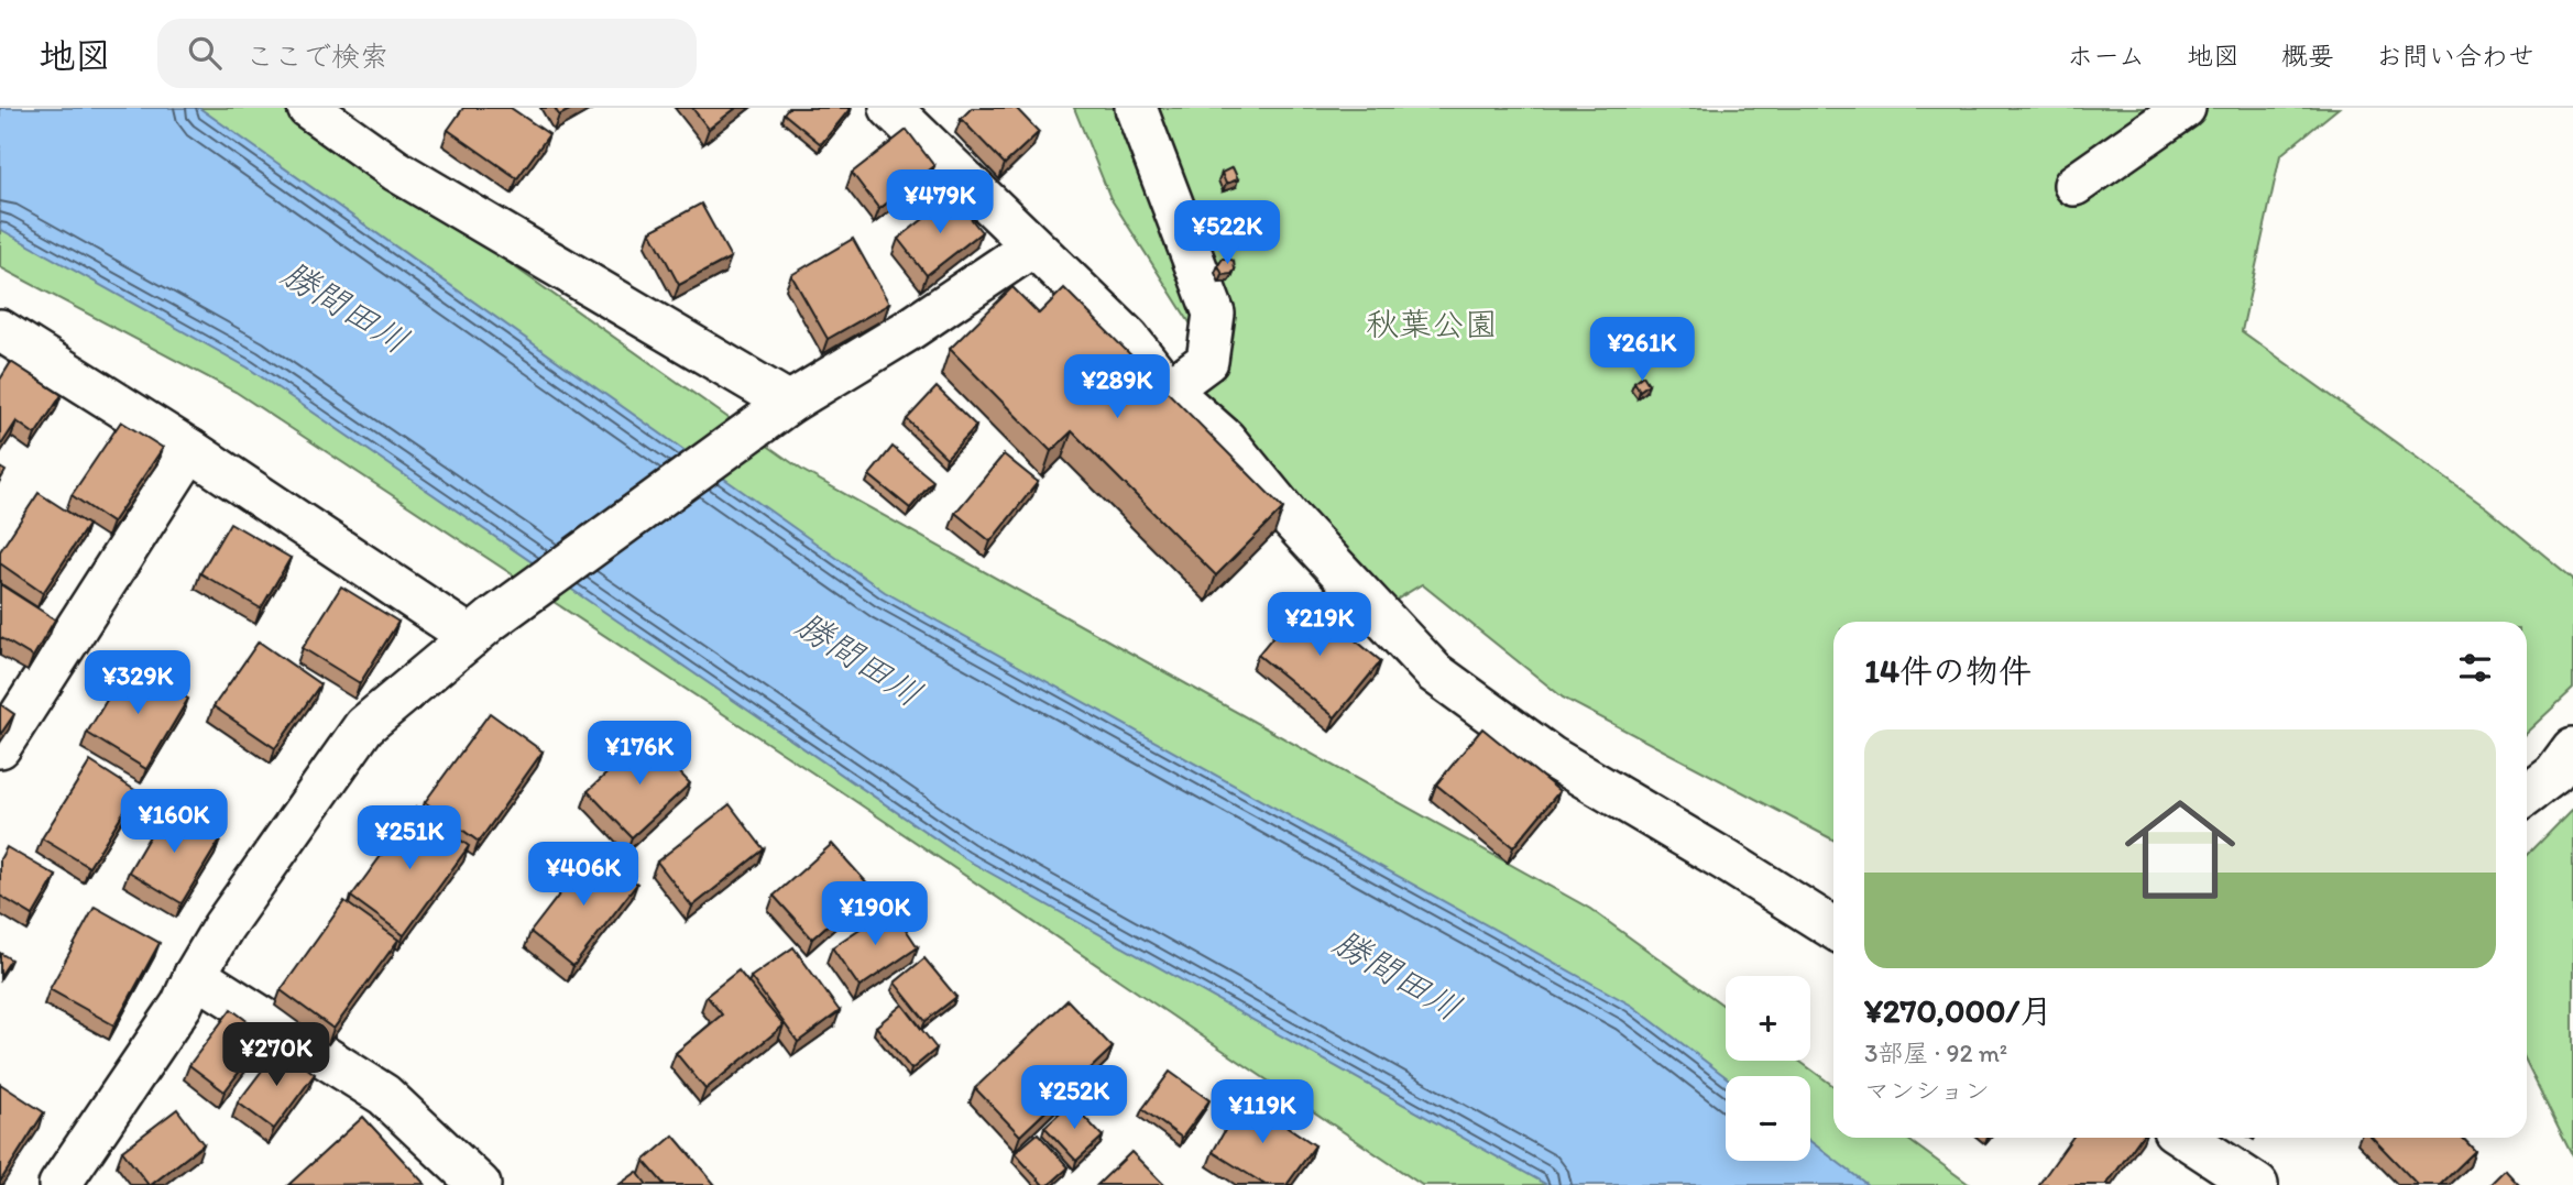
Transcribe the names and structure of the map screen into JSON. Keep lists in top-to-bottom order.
{
  "water": ["勝間田川"],
  "parks": ["秋葉公園"],
  "page": {
    "header": "地図",
    "search": "ここで検索",
    "nav": [
      "ホーム",
      "地図",
      "概要",
      "お問い合わせ"
    ],
    "price": [
      "¥479K",
      "¥522K",
      "¥261K",
      "¥289K",
      "¥219K",
      "¥329K",
      "¥176K",
      "¥160K",
      "¥251K",
      "¥406K",
      "¥190K",
      "¥270K",
      "¥252K",
      "¥119K"
    ],
    "heading": "14件の物件",
    "list": [
      {
        "name": "¥270,000/月",
        "note": "3部屋 · 92 m² · マンション"
      }
    ],
    "map_buttons": ["+", "−"]
  }
}
